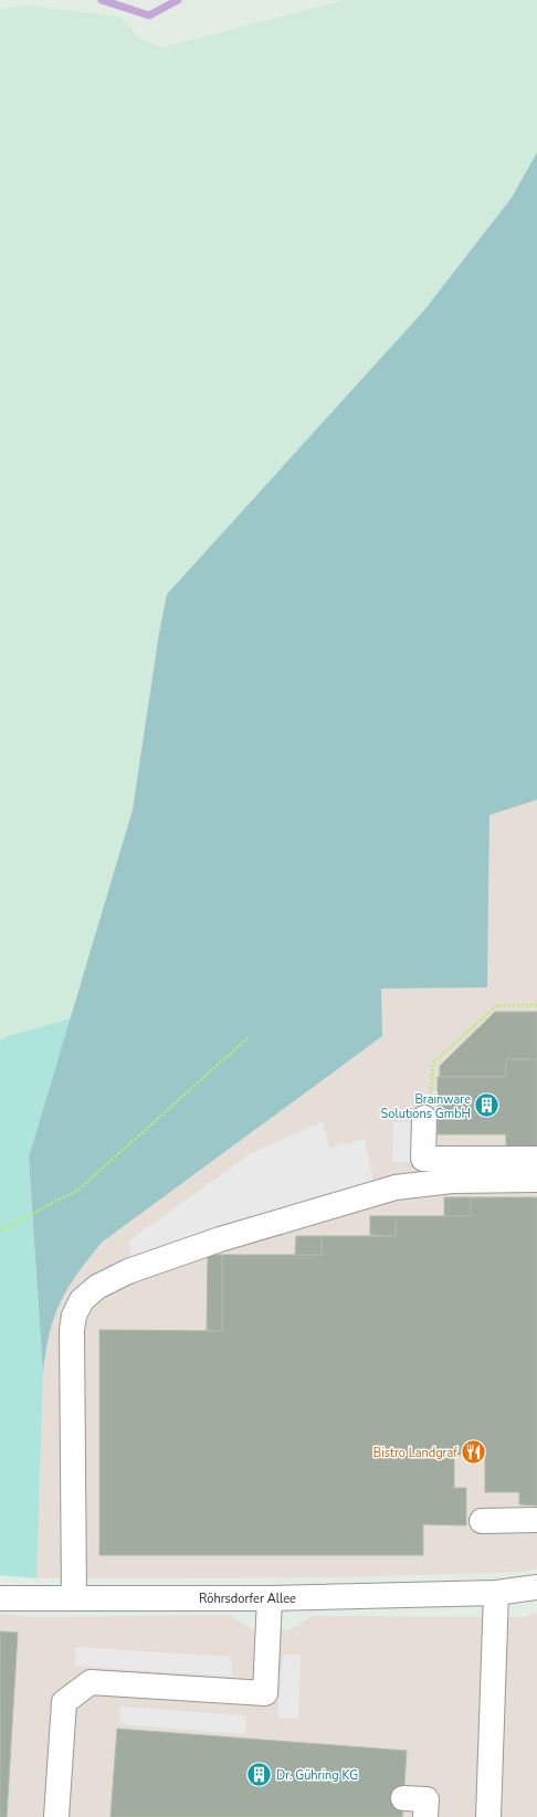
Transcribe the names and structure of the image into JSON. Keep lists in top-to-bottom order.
{
  "streets": {
    "street": ["Röhrsdorfer Allee"]
  },
  "places": {
    "building": ["Brainware Solutions GmbH", "Dr. Gühring KG"],
    "restaurant": ["Bistro Landgraf"]
  }
}
